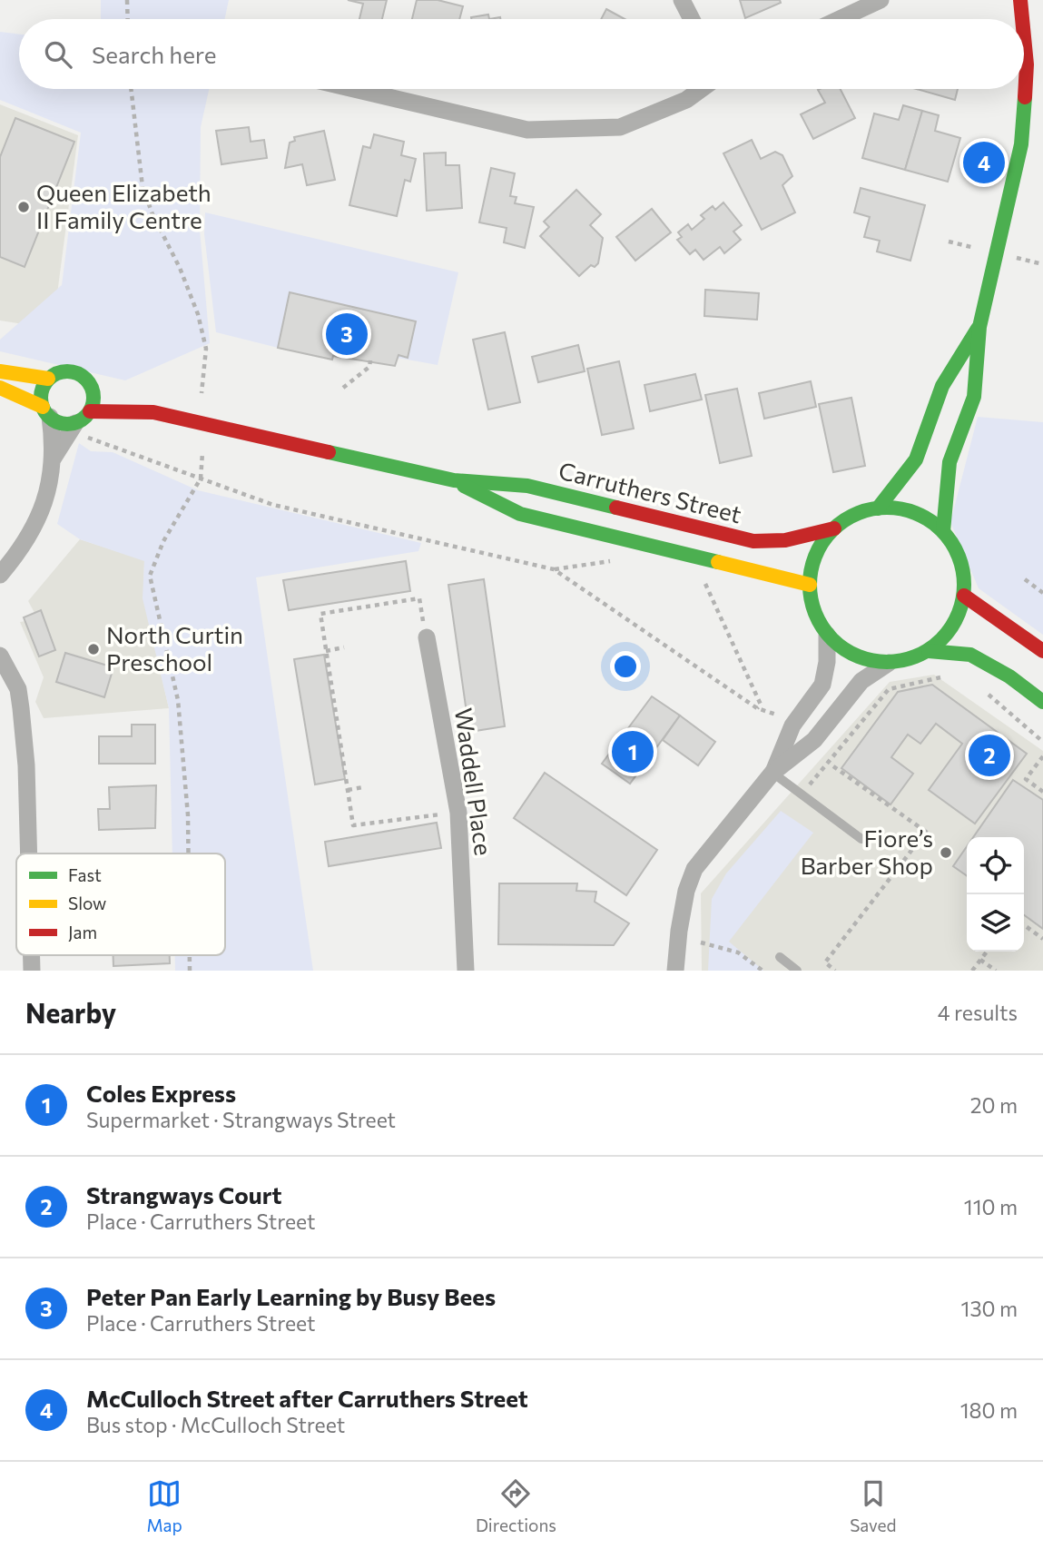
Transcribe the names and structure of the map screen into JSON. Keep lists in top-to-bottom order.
{
  "streets": {
    "main road": ["Carruthers Street"],
    "street": ["Waddell Place"]
  },
  "places": ["Queen Elizabeth II Family Centre", "North Curtin Preschool", "Fiore’s Barber Shop"],
  "legend": ["Fast", "Slow", "Jam"],
  "page": {
    "search": "Search here",
    "pins": [
      "4",
      "3",
      "1",
      "2"
    ],
    "heading": ["Nearby", "4 results"],
    "list": [
      {
        "mark": "1",
        "name": "Coles Express",
        "note": "Supermarket · Strangways Street",
        "value": "20 m"
      },
      {
        "mark": "2",
        "name": "Strangways Court",
        "note": "Place · Carruthers Street",
        "value": "110 m"
      },
      {
        "mark": "3",
        "name": "Peter Pan Early Learning by Busy Bees",
        "note": "Place · Carruthers Street",
        "value": "130 m"
      },
      {
        "mark": "4",
        "name": "McCulloch Street after Carruthers Street",
        "note": "Bus stop · McCulloch Street",
        "value": "180 m"
      }
    ],
    "nav": ["Map", "Directions", "Saved"]
  }
}
